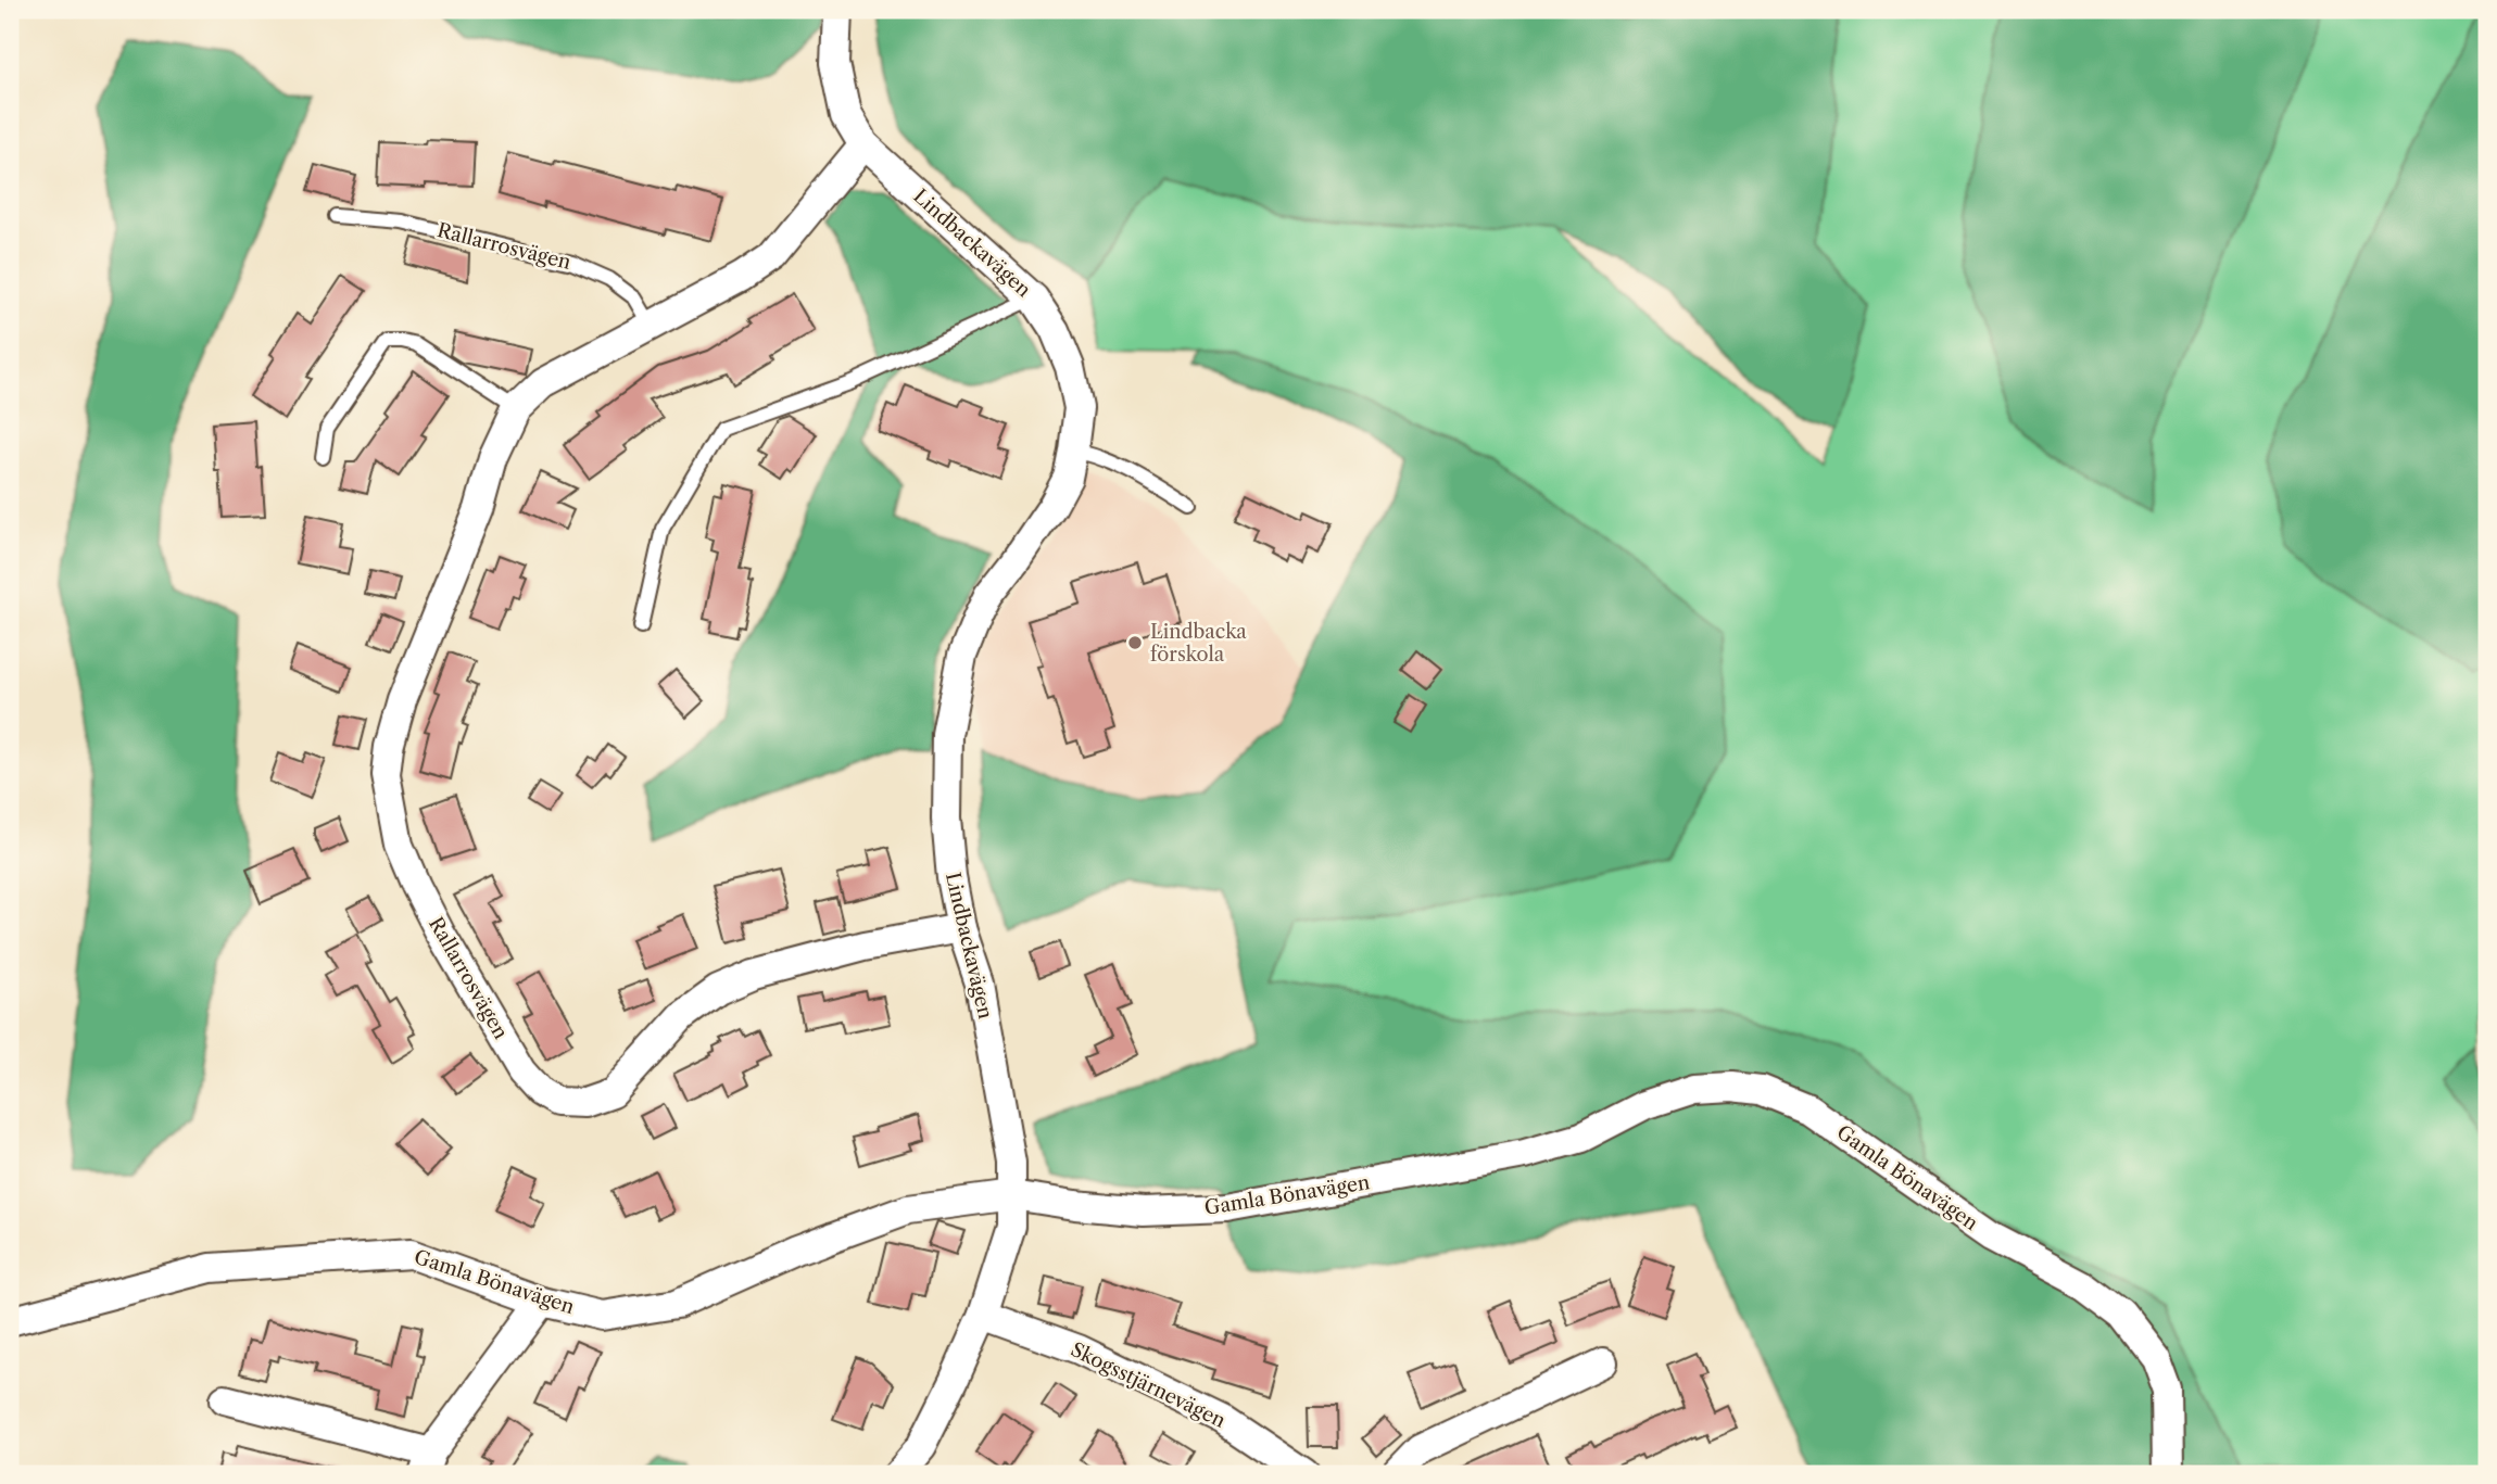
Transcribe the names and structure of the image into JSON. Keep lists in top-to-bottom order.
{
  "streets": {
    "street": [
      "Lindbackavägen",
      "Rallarrosvägen",
      "Gamla Bönavägen",
      "Skogsstjärnevägen"
    ]
  },
  "crossings": [
    ["Lindbackavägen", "Rallarrosvägen"],
    ["Lindbackavägen", "Gamla Bönavägen"],
    ["Lindbackavägen", "Skogsstjärnevägen"]
  ],
  "places": ["Lindbacka förskola"]
}
